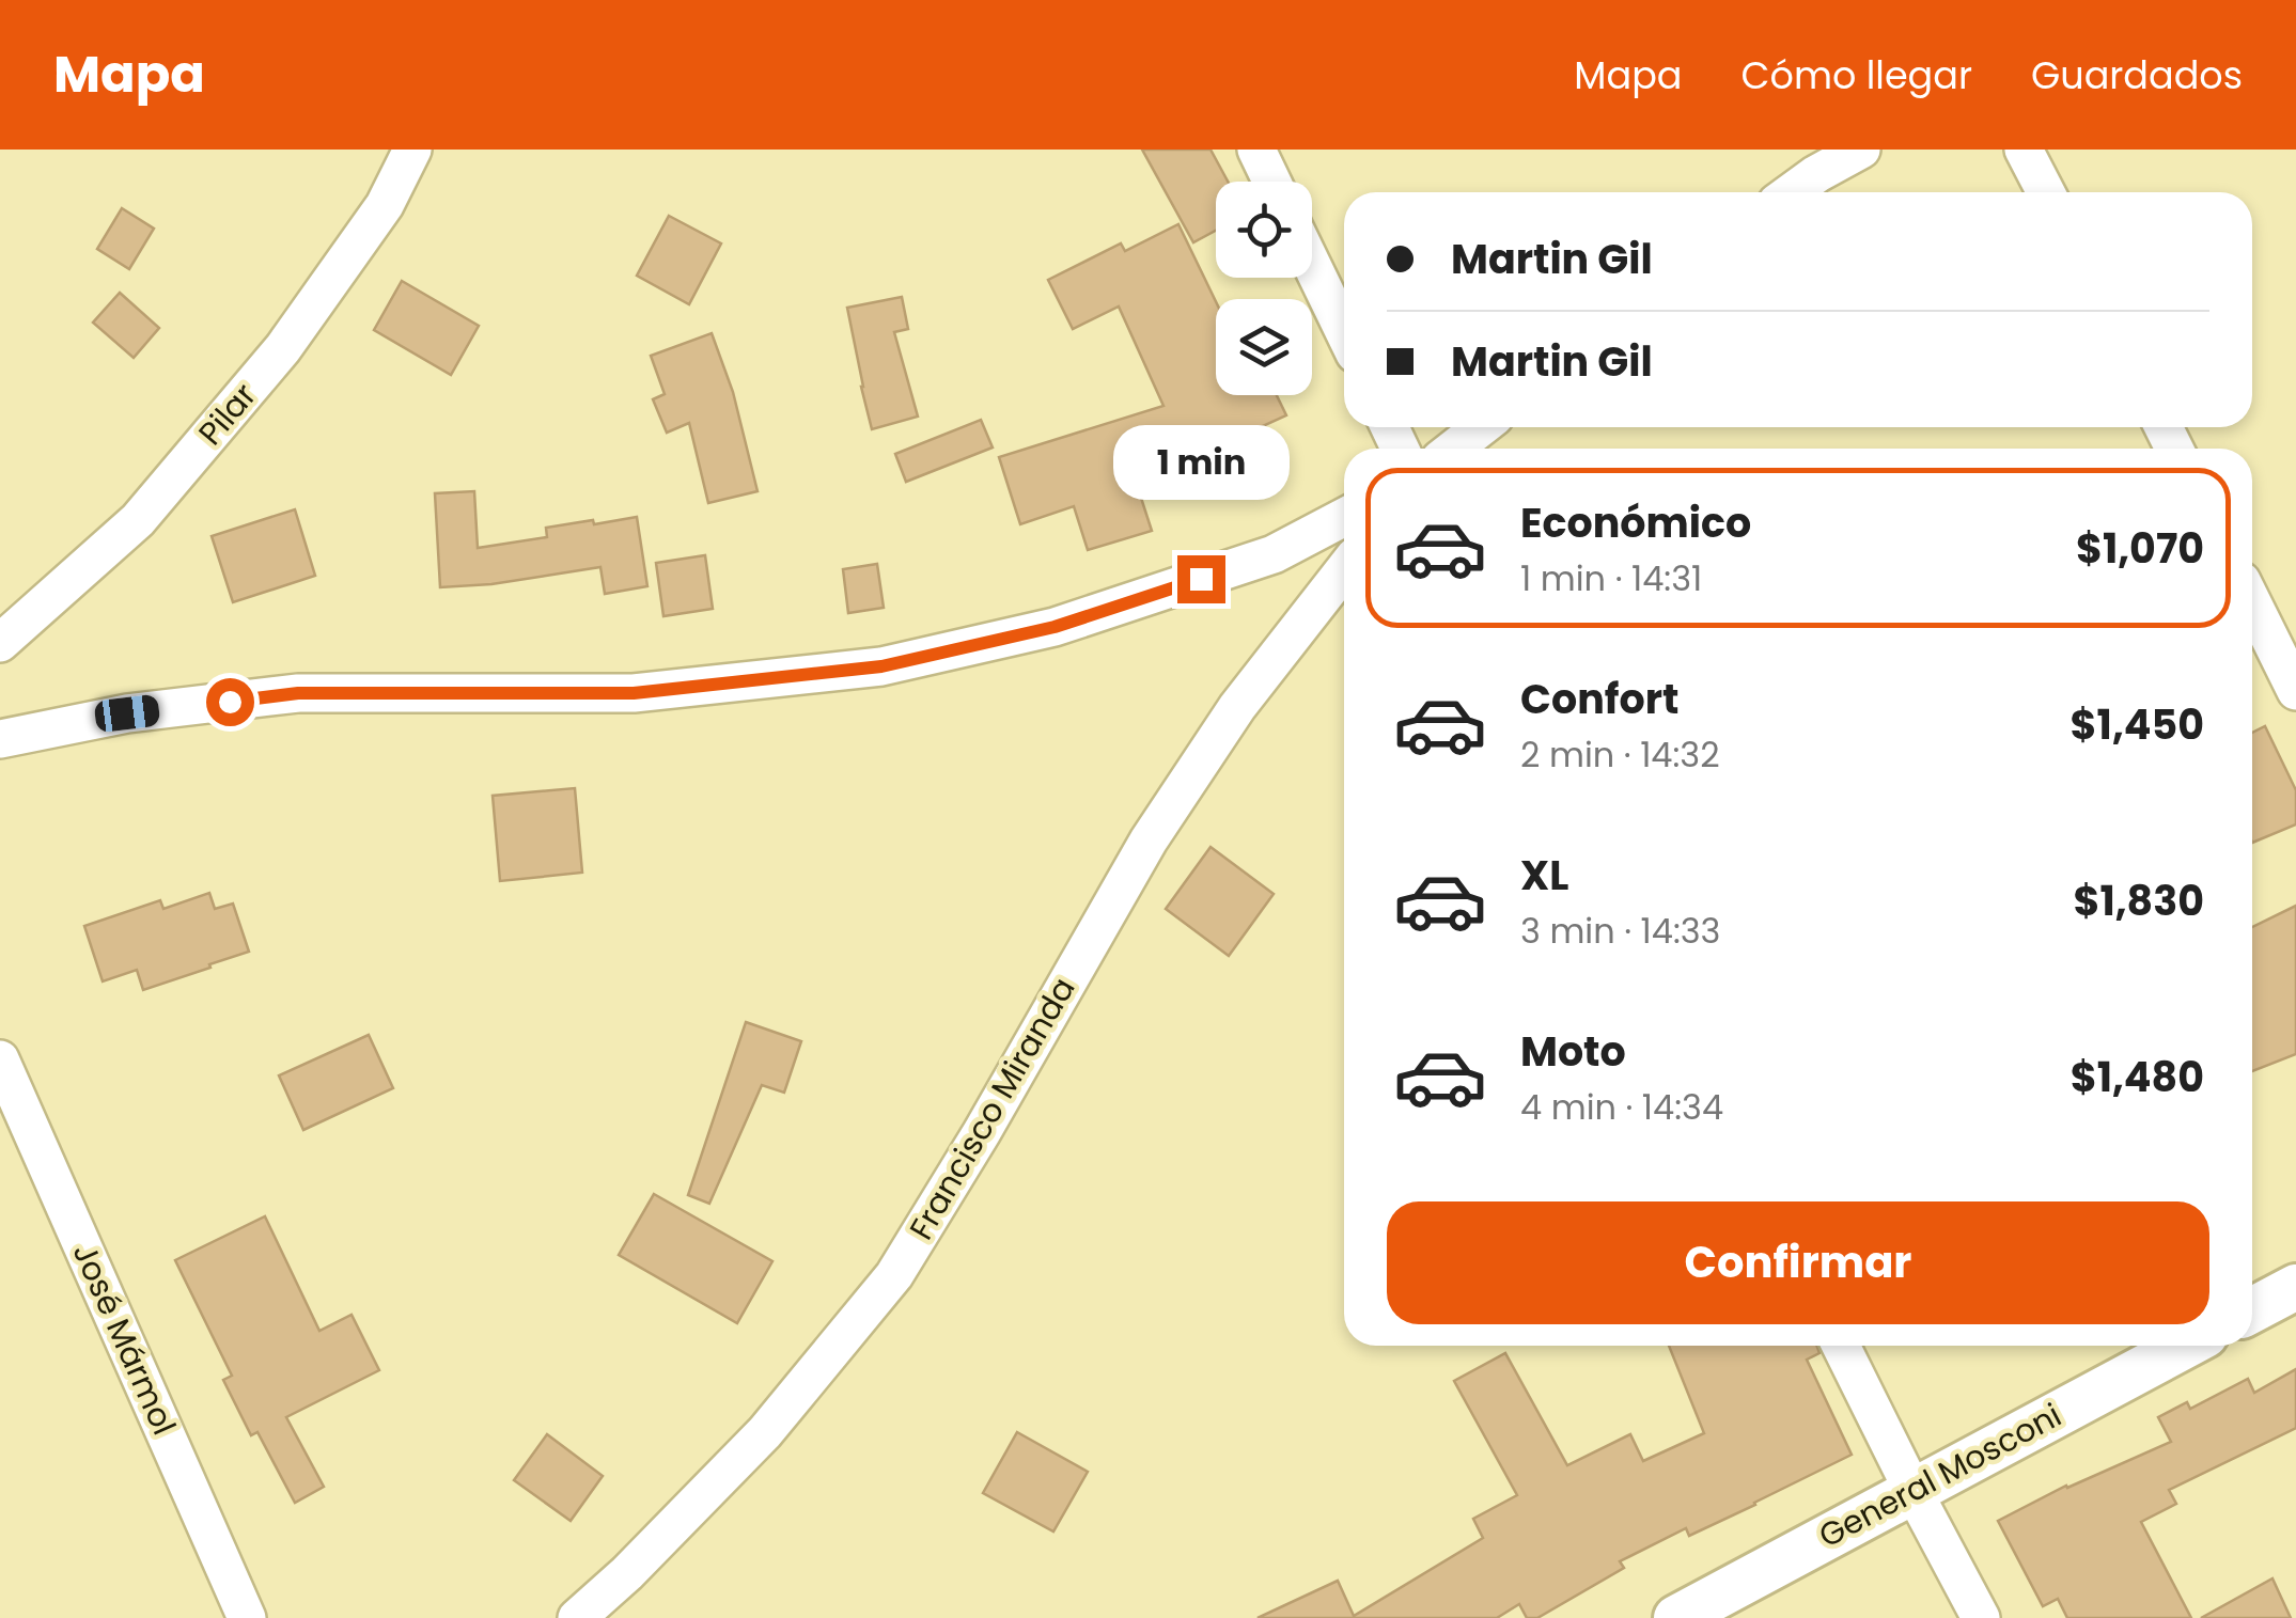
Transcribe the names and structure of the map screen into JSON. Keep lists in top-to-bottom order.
{
  "streets": {
    "street": [
      "Pilar",
      "Francisco Miranda",
      "José Mármol",
      "General Mosconi"
    ]
  },
  "page": {
    "header": "Mapa",
    "nav": ["Mapa", "Cómo llegar", "Guardados"],
    "banner": ["Martin Gil", "Martin Gil"],
    "bubble": "1 min",
    "list": [
      {
        "name": "Económico",
        "note": "1 min · 14:31",
        "value": "$1,070"
      },
      {
        "name": "Confort",
        "note": "2 min · 14:32",
        "value": "$1,450"
      },
      {
        "name": "XL",
        "note": "3 min · 14:33",
        "value": "$1,830"
      },
      {
        "name": "Moto",
        "note": "4 min · 14:34",
        "value": "$1,480"
      }
    ],
    "buttons": "Confirmar"
  }
}
